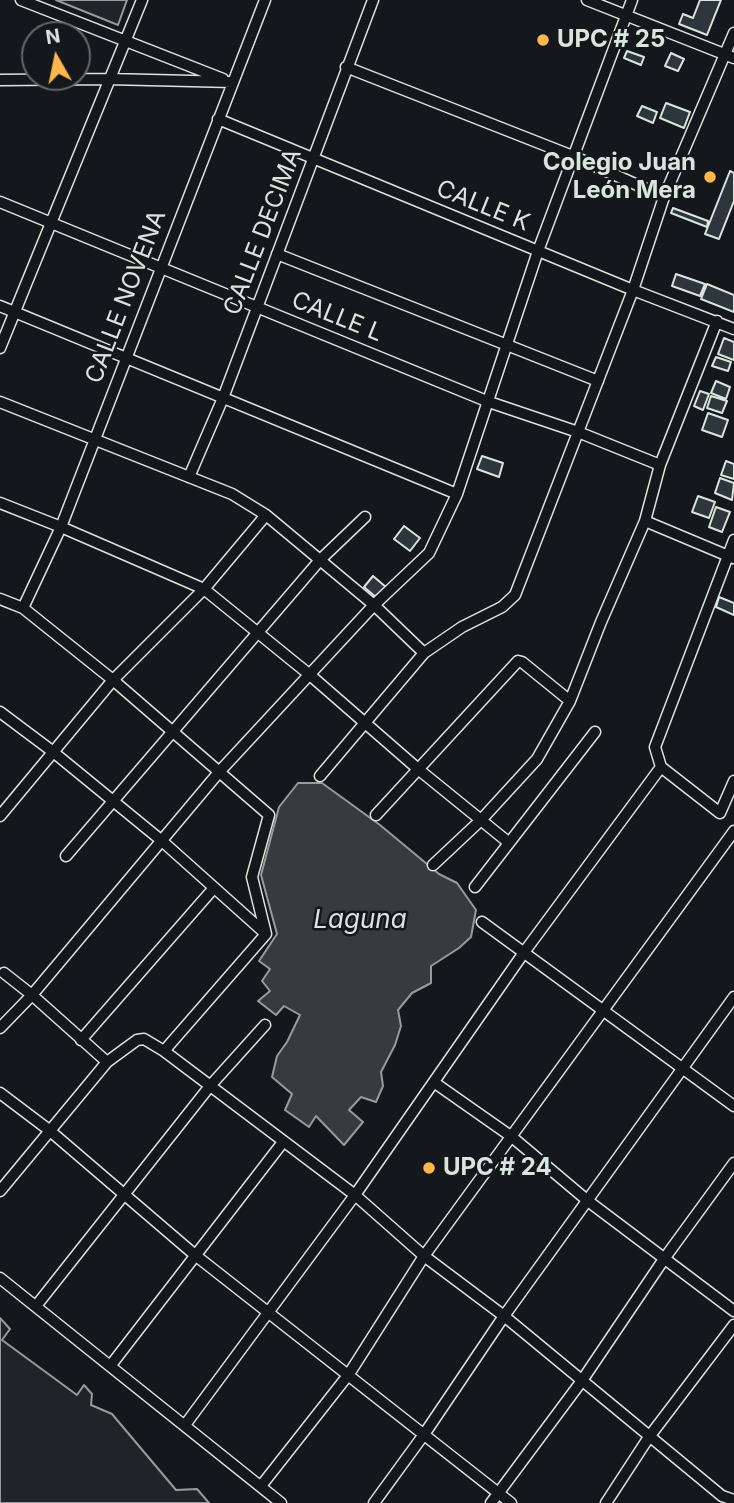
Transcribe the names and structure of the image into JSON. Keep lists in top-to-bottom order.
{
  "streets": {
    "street": [
      "CALLE K",
      "CALLE DECIMA",
      "CALLE NOVENA",
      "CALLE L"
    ]
  },
  "crossings": [
    ["CALLE K", "CALLE DECIMA"],
    ["CALLE K", "CALLE NOVENA"],
    ["CALLE DECIMA", "CALLE L"],
    ["CALLE NOVENA", "CALLE L"]
  ],
  "water": ["Laguna"],
  "places": ["UPC # 25", "Colegio Juan León Mera", "UPC # 24"],
  "north": "top"
}
